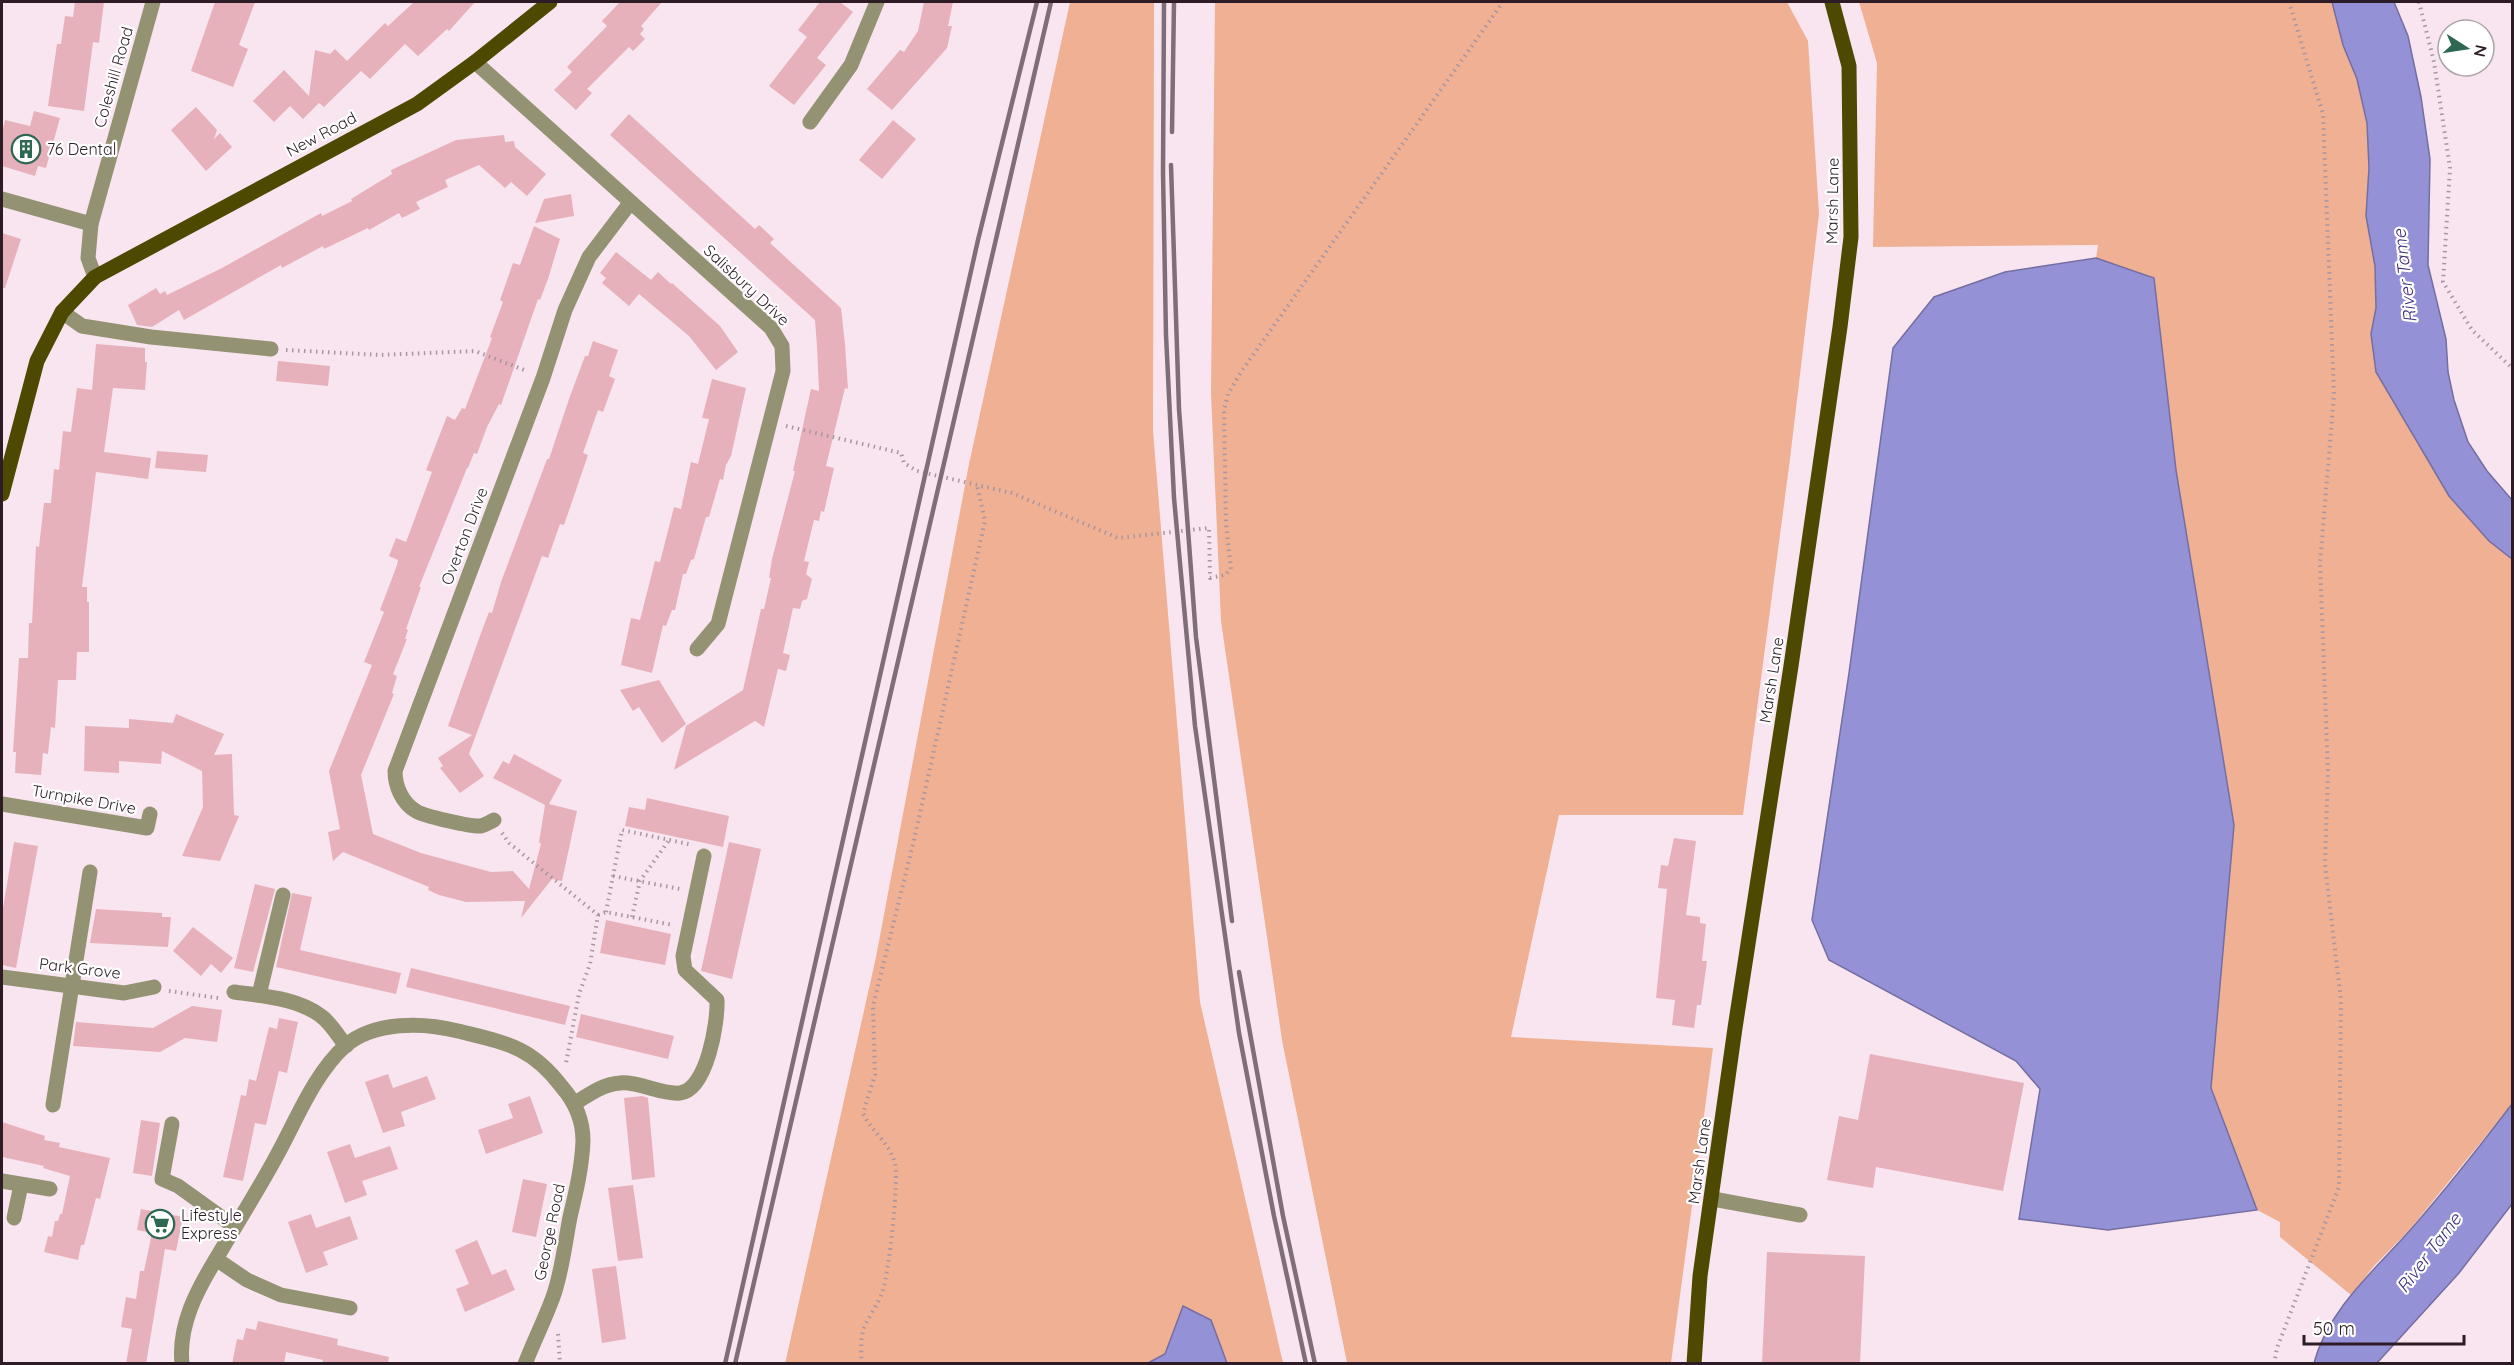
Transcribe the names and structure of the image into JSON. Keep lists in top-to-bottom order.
{
  "streets": {
    "main road": ["New Road", "Marsh Lane"],
    "street": [
      "Coleshill Road",
      "Salisbury Drive",
      "Overton Drive",
      "Turnpike Drive",
      "Park Grove",
      "George Road"
    ]
  },
  "crossings": [
    ["Coleshill Road", "New Road"],
    ["New Road", "Salisbury Drive"],
    ["Salisbury Drive", "Overton Drive"]
  ],
  "water": ["River Tame"],
  "places": {
    "building": ["76 Dental"],
    "supermarket": ["Lifestyle Express"]
  },
  "scale_bar": "50 m",
  "north": "right"
}
